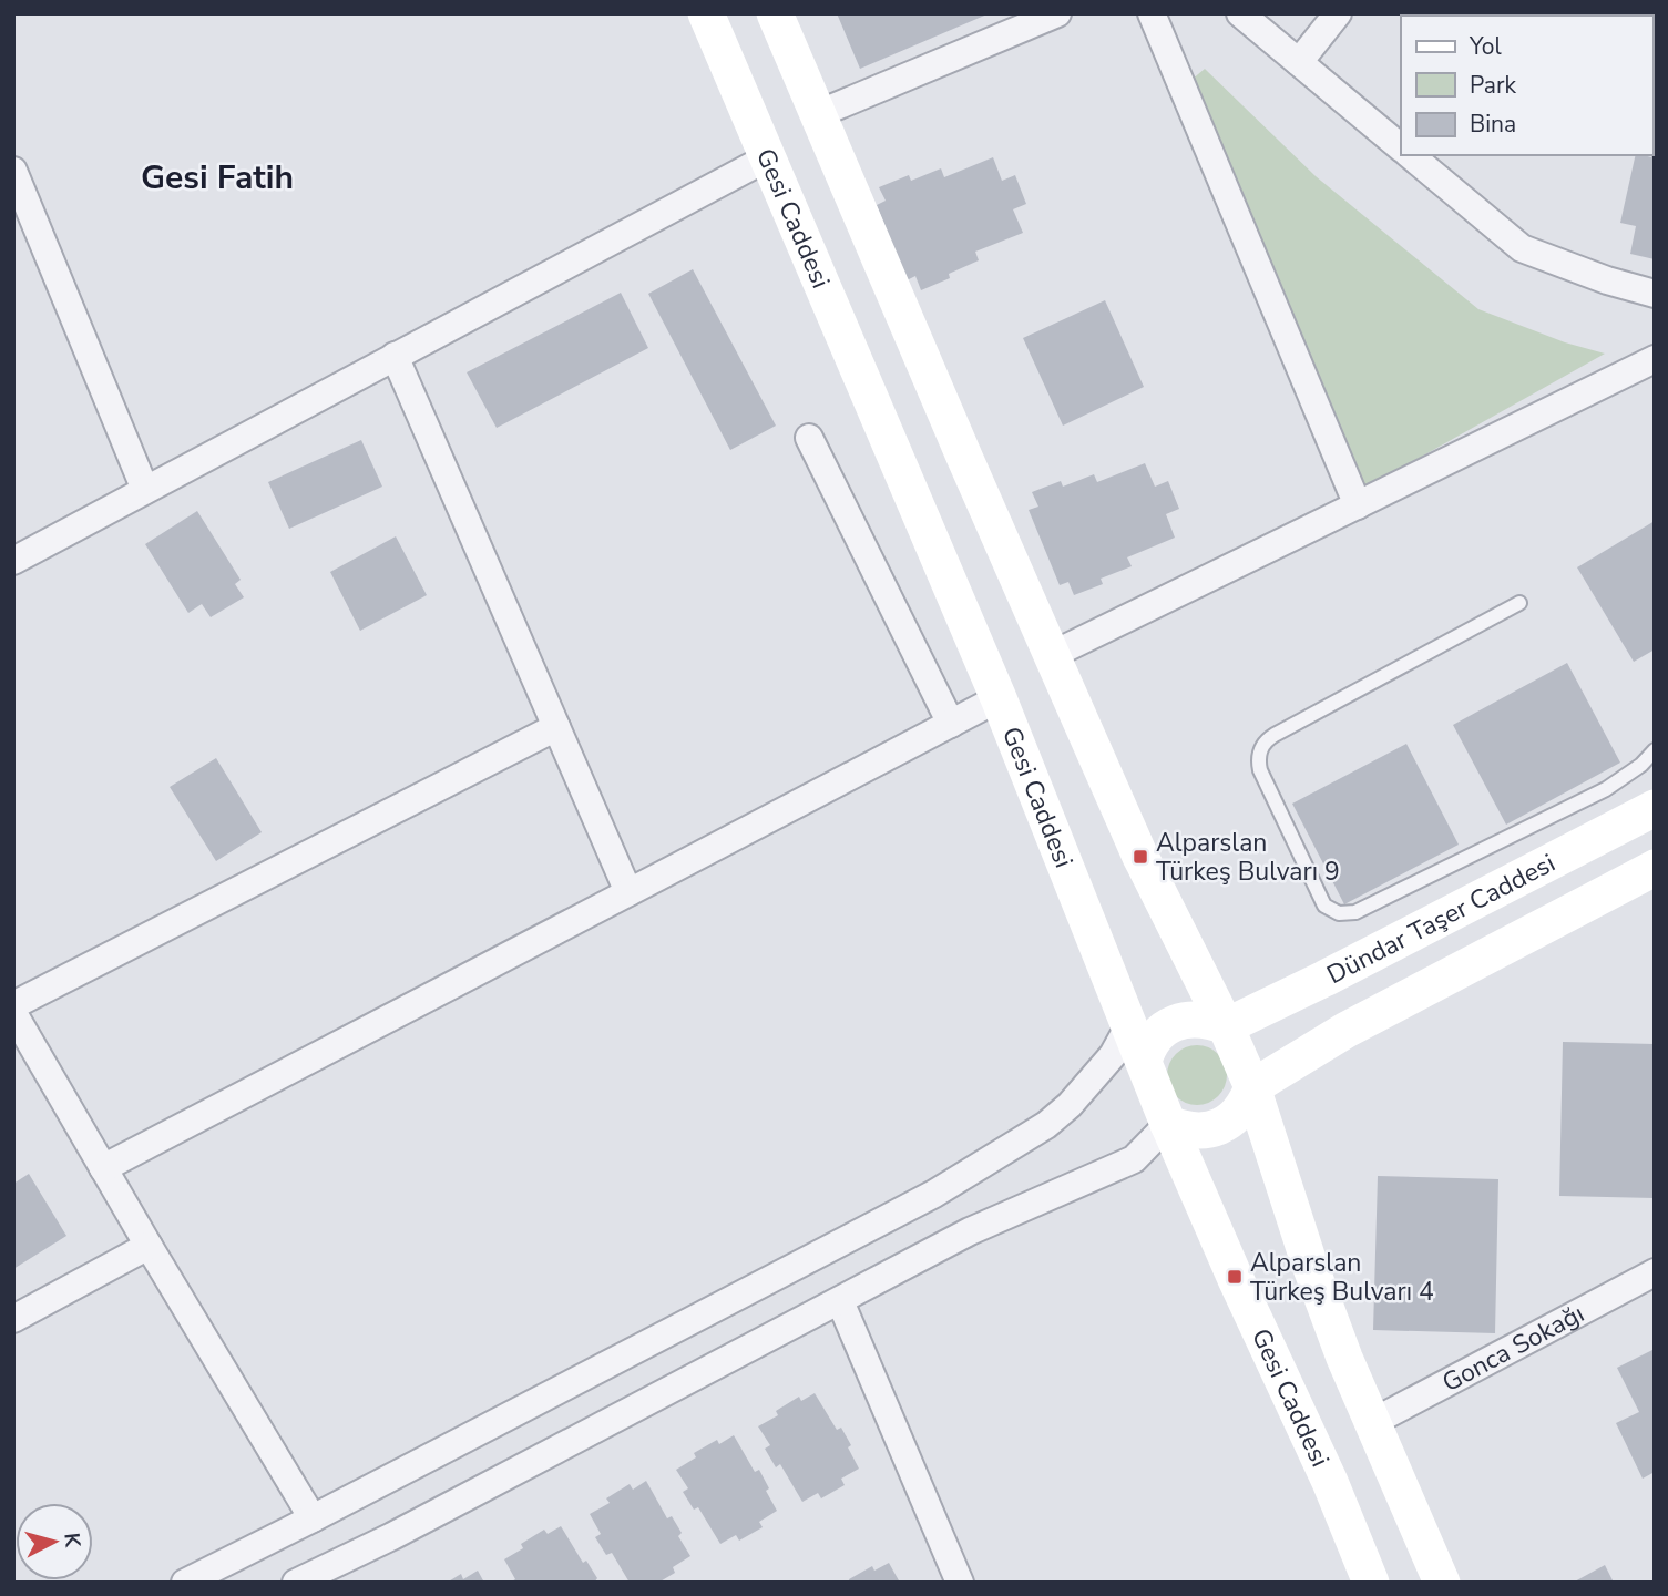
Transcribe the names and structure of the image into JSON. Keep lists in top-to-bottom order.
{
  "streets": {
    "main road": ["Gesi Caddesi", "Dündar Taşer Caddesi"],
    "street": ["Gonca Sokağı"]
  },
  "crossings": [
    ["Gesi Caddesi", "Dündar Taşer Caddesi"]
  ],
  "districts": ["Gesi Fatih"],
  "places": {
    "transit": ["Alparslan Türkeş Bulvarı 9", "Alparslan Türkeş Bulvarı 4"]
  },
  "legend": ["Yol", "Park", "Bina"],
  "north": "right"
}
